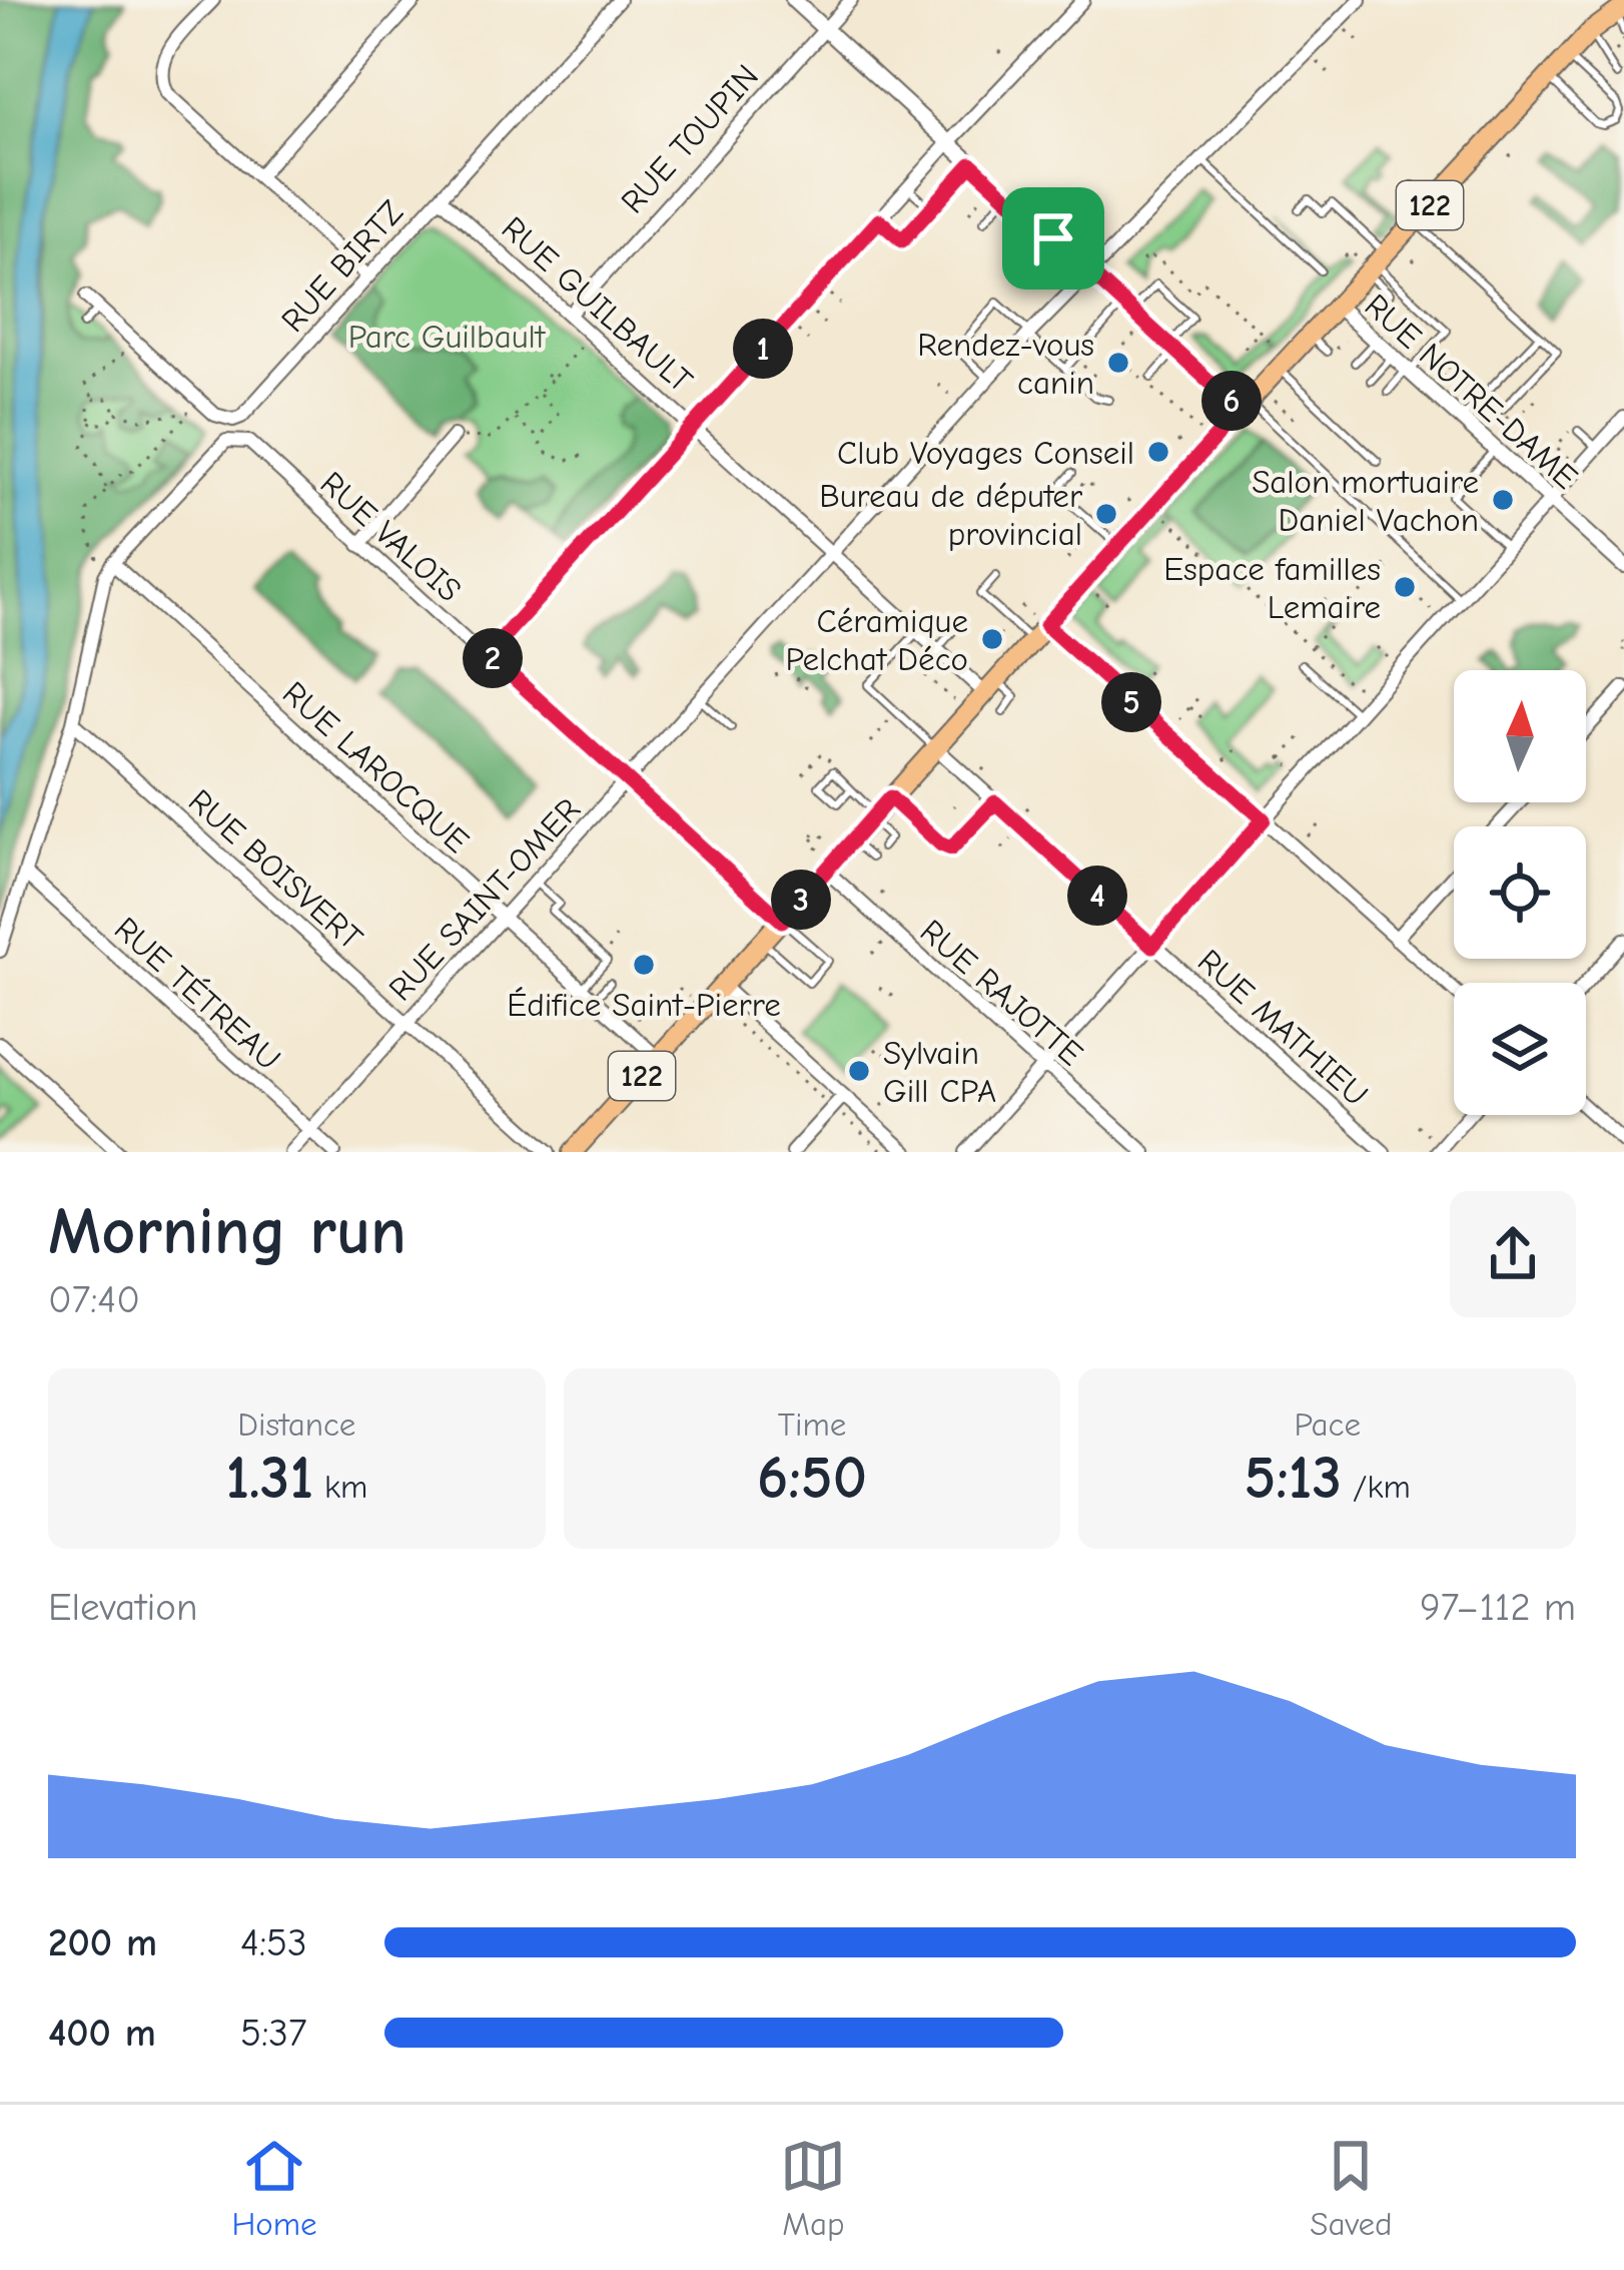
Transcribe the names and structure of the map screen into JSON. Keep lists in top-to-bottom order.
{
  "streets": {
    "main road": ["122"],
    "street": [
      "RUE TOUPIN",
      "RUE BIRTZ",
      "RUE GUILBAULT",
      "RUE NOTRE-DAME",
      "RUE VALOIS",
      "RUE LAROCQUE",
      "RUE BOISVERT",
      "RUE SAINT-OMER",
      "RUE RAJOTTE",
      "RUE TÉTREAU",
      "RUE MATHIEU"
    ]
  },
  "crossings": [
    ["RUE TOUPIN", "RUE GUILBAULT"],
    ["122", "RUE GUILBAULT"],
    ["122", "RUE NOTRE-DAME"],
    ["122", "RUE VALOIS"],
    ["122", "RUE LAROCQUE"],
    ["122", "RUE RAJOTTE"],
    ["122", "RUE MATHIEU"],
    ["RUE BIRTZ", "RUE GUILBAULT"],
    ["RUE GUILBAULT", "RUE SAINT-OMER"],
    ["RUE VALOIS", "RUE LAROCQUE"],
    ["RUE VALOIS", "RUE SAINT-OMER"],
    ["RUE LAROCQUE", "RUE SAINT-OMER"],
    ["RUE BOISVERT", "RUE SAINT-OMER"],
    ["RUE SAINT-OMER", "RUE TÉTREAU"]
  ],
  "parks": ["Parc Guilbault"],
  "places": [
    "Rendez-vous canin",
    "Club Voyages Conseil",
    "Salon mortuaire Daniel Vachon",
    "Bureau de députer provincial",
    "Espace familles Lemaire",
    "Céramique Pelchat Déco",
    "Édifice Saint-Pierre",
    "Sylvain Gill CPA"
  ],
  "north": "top",
  "page": {
    "pins": [
      "1",
      "6",
      "2",
      "5",
      "4",
      "3"
    ],
    "heading": ["Morning run", "07:40"],
    "stats": [
      ["Distance", "1.31 km"],
      ["Time", "6:50"],
      ["Pace", "5:13 /km"]
    ],
    "chart": ["Elevation", "97–112 m"],
    "list": [
      {
        "name": "200 m",
        "note": "4:53"
      },
      {
        "name": "400 m",
        "note": "5:37"
      }
    ],
    "tabs": ["Home", "Map", "Saved"]
  }
}
